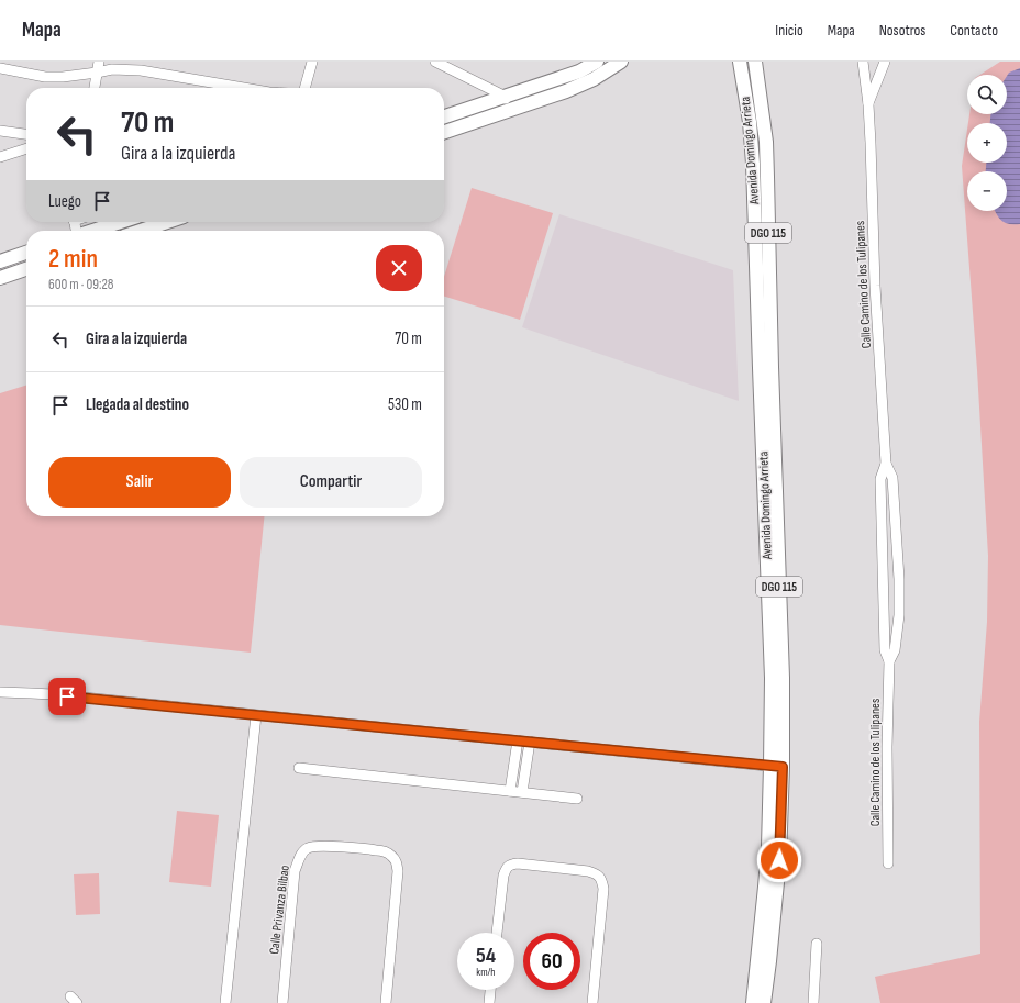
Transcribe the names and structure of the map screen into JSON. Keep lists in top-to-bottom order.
{
  "streets": {
    "main road": ["Avenida Domingo Arrieta", "DGO 115"],
    "street": ["Calle Camino de los Tulipanes", "Calle Privanza Bilbao"]
  },
  "page": {
    "header": "Mapa",
    "nav": [
      "Inicio",
      "Mapa",
      "Nosotros",
      "Contacto"
    ],
    "map_buttons": ["+", "−"],
    "turn": ["70 m", "Gira a la izquierda"],
    "then": "Luego",
    "heading": ["2 min", "600 m · 09:28"],
    "list": [
      {
        "name": "Gira a la izquierda",
        "value": "70 m"
      },
      {
        "name": "Llegada al destino",
        "value": "530 m"
      }
    ],
    "buttons": ["Salir", "Compartir"],
    "speed": "54 km/h",
    "limit": "60"
  }
}
